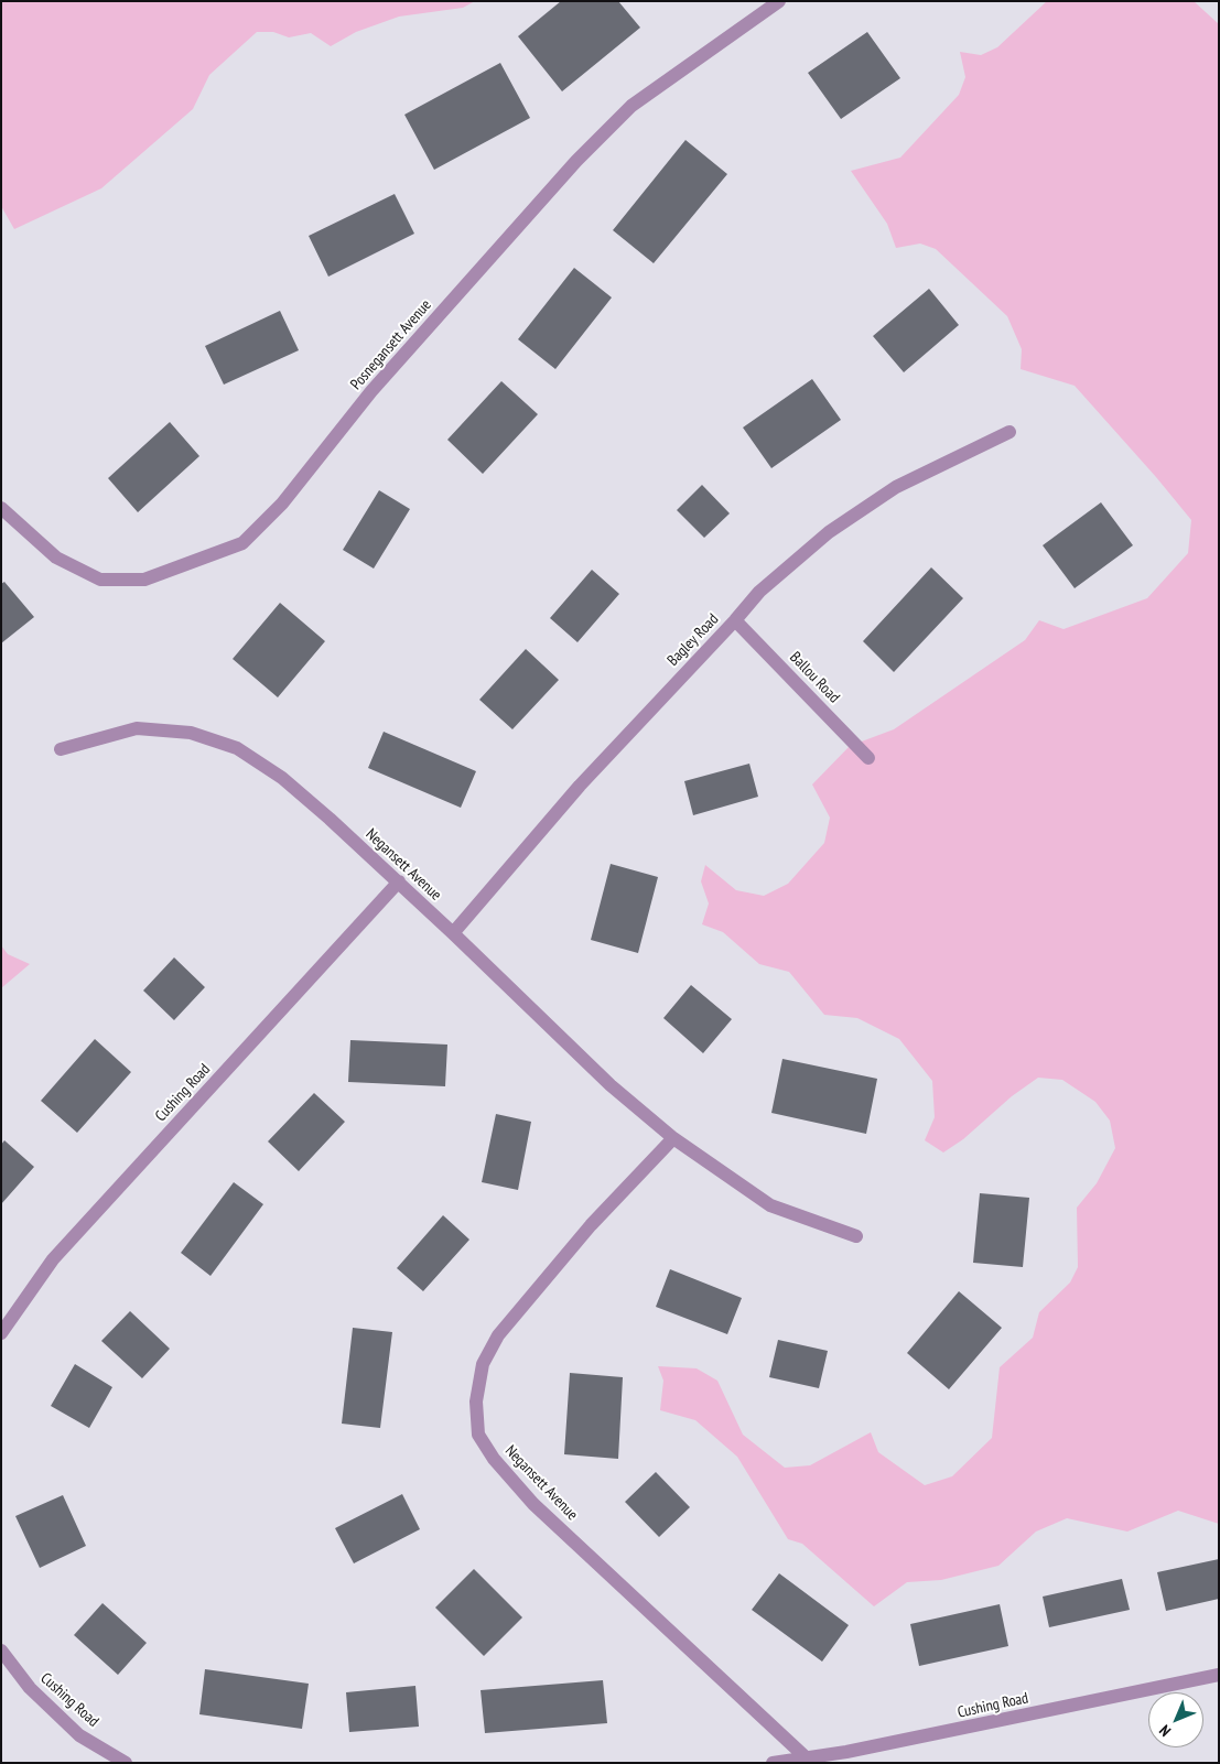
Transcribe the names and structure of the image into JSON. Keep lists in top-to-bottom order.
{
  "streets": {
    "street": [
      "Posnegansett Avenue",
      "Bagley Road",
      "Ballou Road",
      "Negansett Avenue",
      "Cushing Road"
    ]
  },
  "crossings": [
    ["Bagley Road", "Ballou Road"],
    ["Bagley Road", "Negansett Avenue"],
    ["Negansett Avenue", "Cushing Road"]
  ],
  "north": "bottom left"
}
